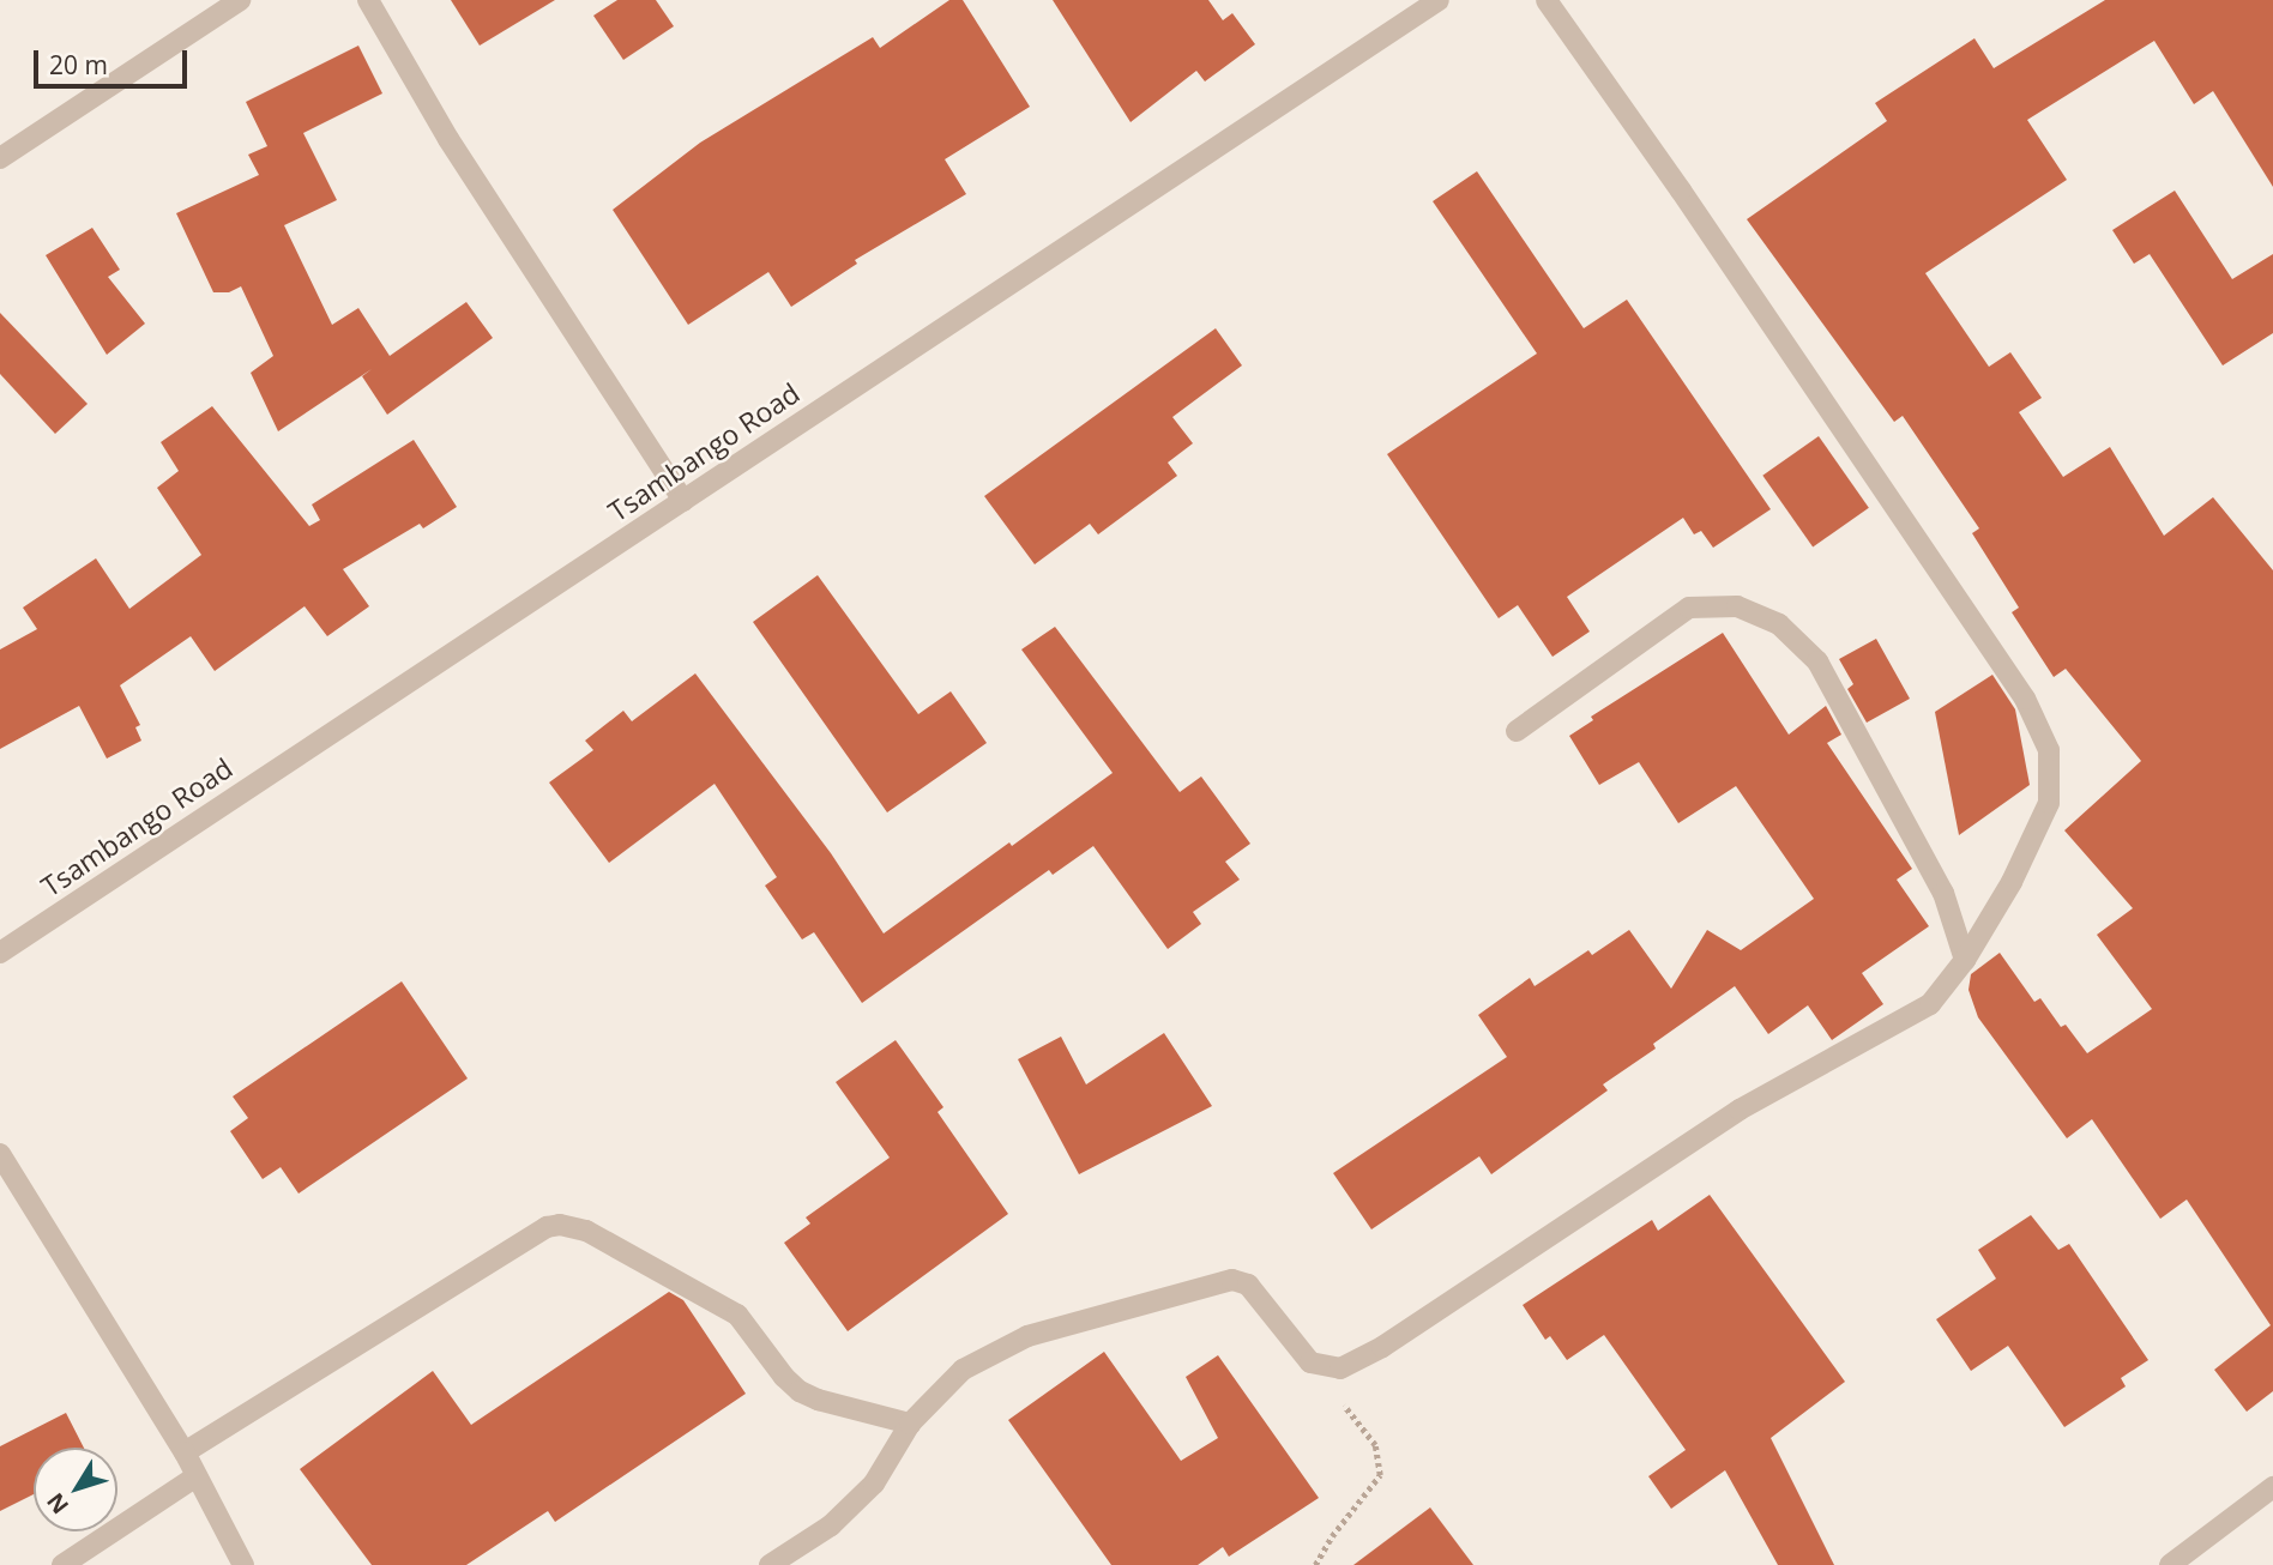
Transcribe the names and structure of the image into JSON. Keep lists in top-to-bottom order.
{
  "streets": {
    "street": ["Tsambango Road"]
  },
  "scale_bar": "20 m",
  "north": "bottom left"
}
